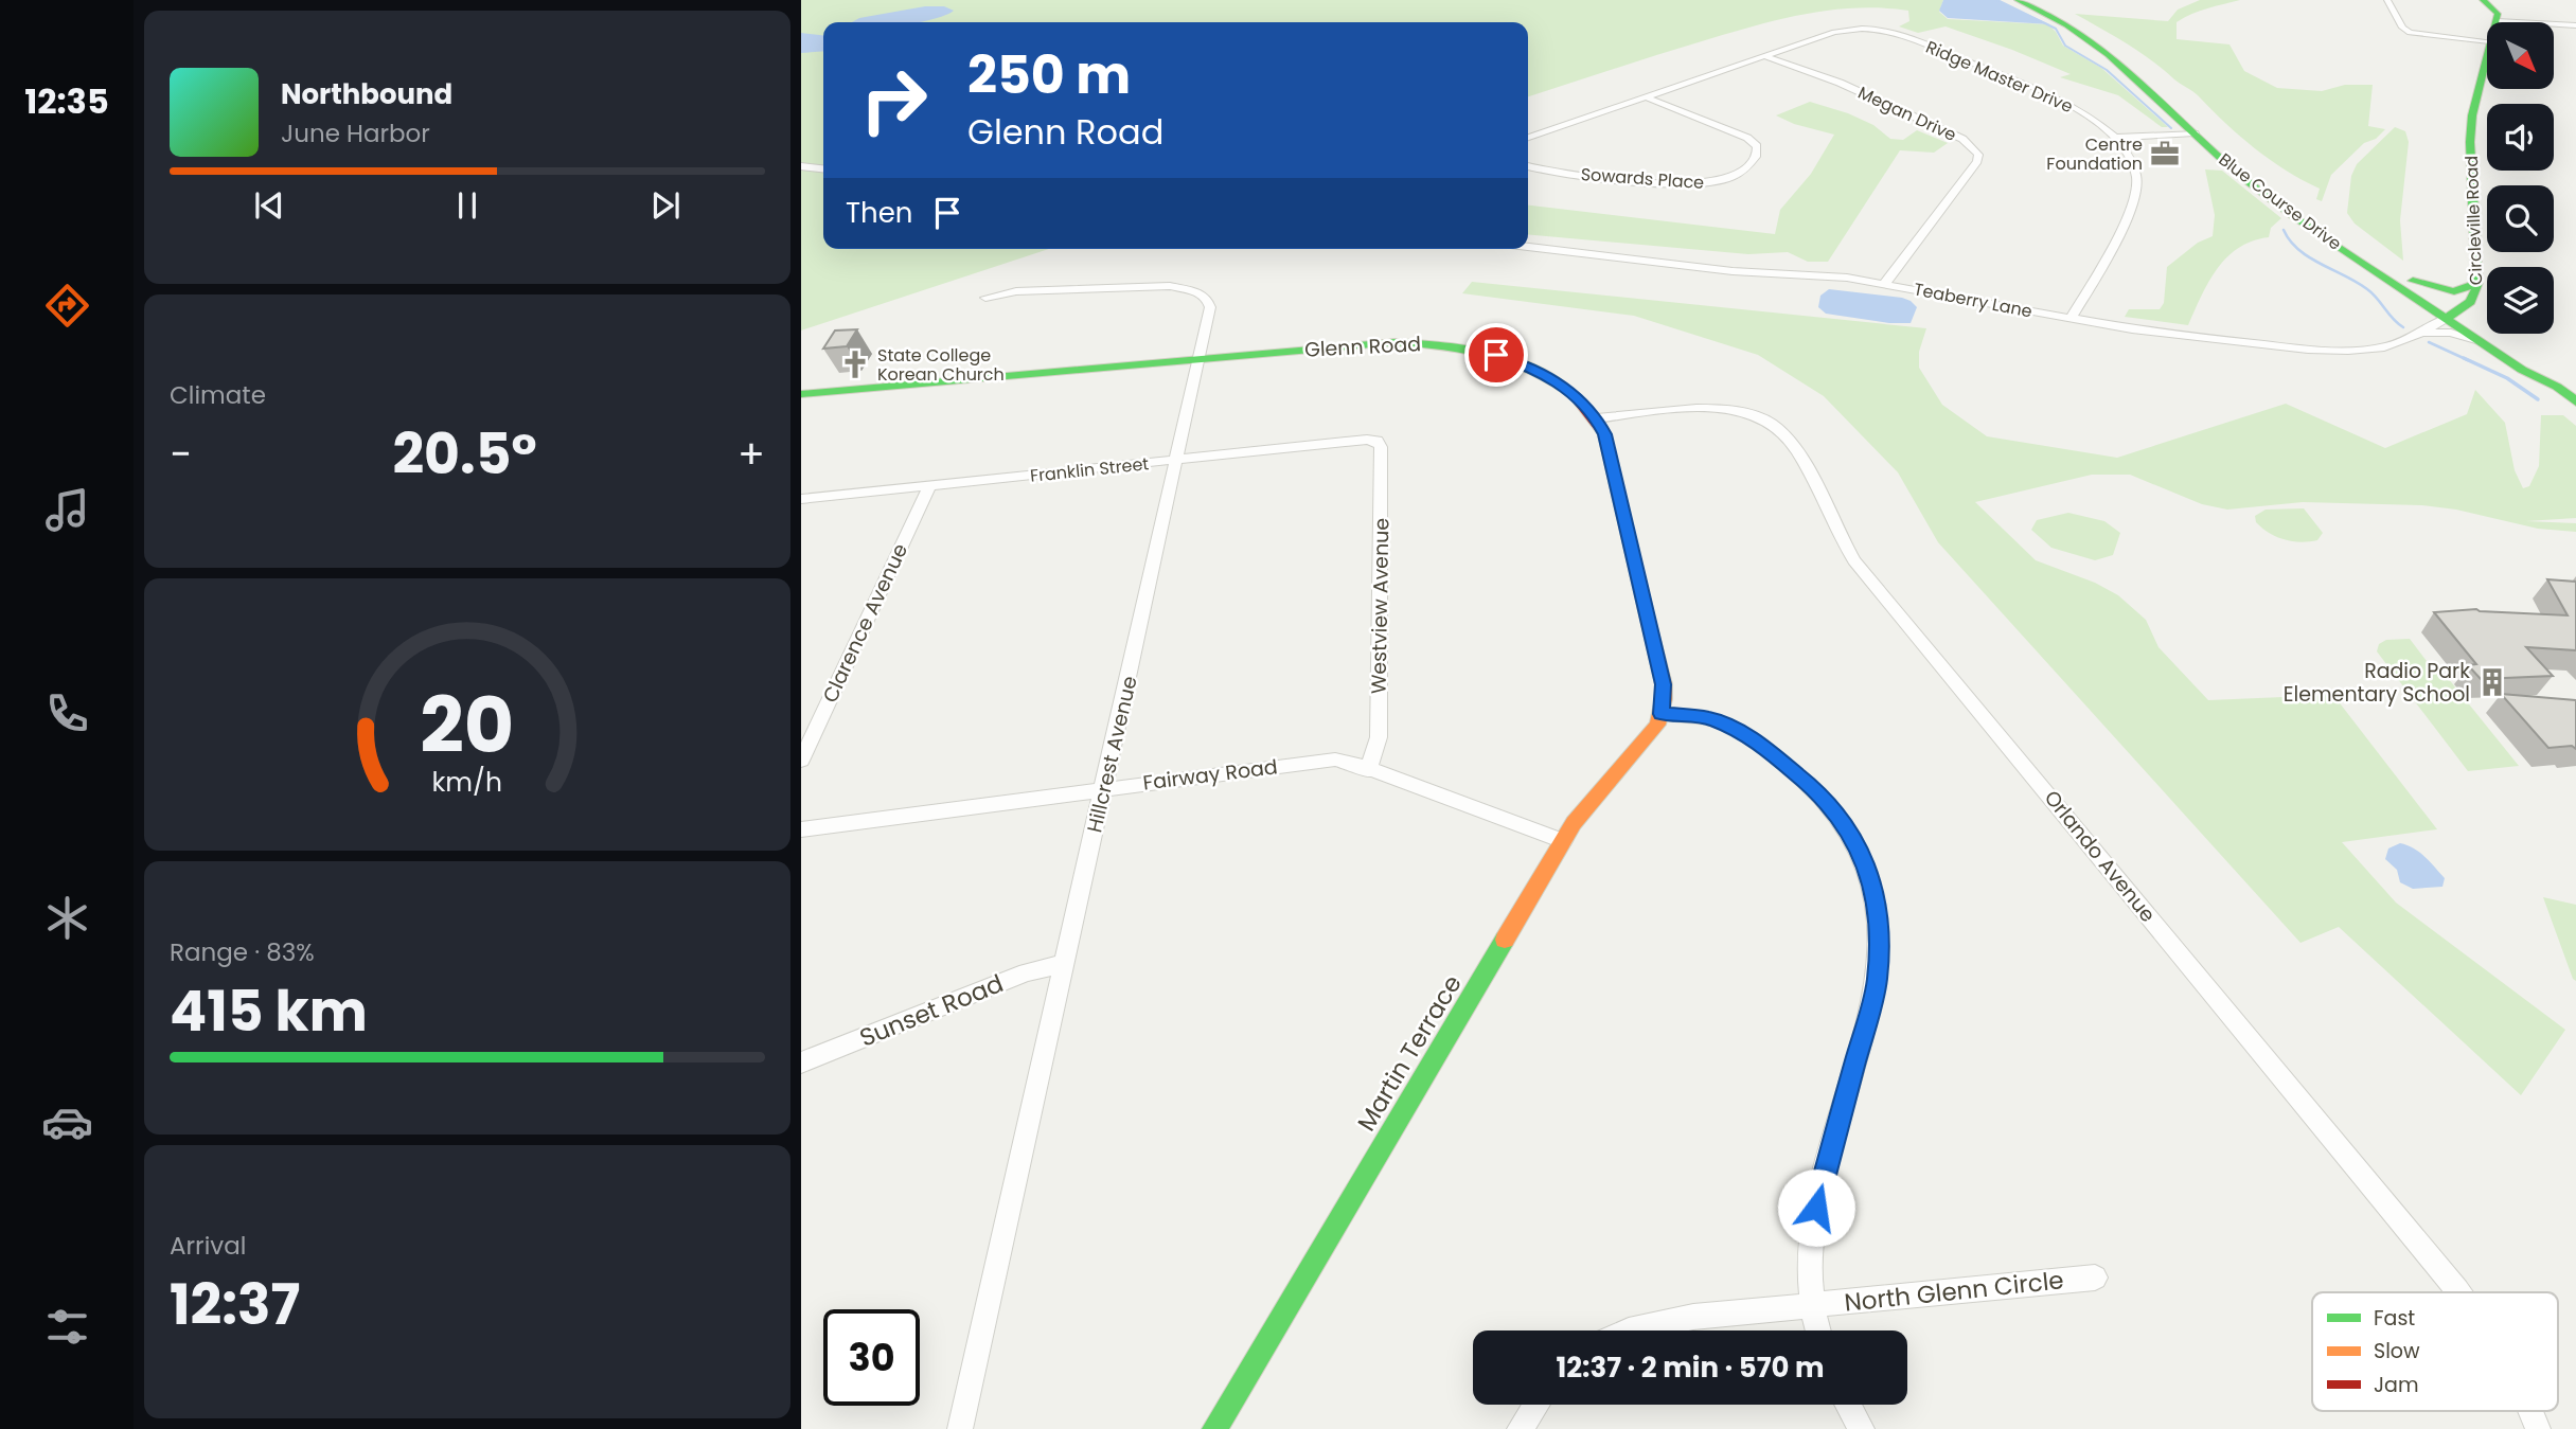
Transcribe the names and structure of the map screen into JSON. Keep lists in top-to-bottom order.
{
  "streets": {
    "street": [
      "Ridge Master Drive",
      "Megan Drive",
      "Sowards Place",
      "Blue Course Drive",
      "Circleville Road",
      "Teaberry Lane",
      "Glenn Road",
      "Franklin Street",
      "Westview Avenue",
      "Clarence Avenue",
      "Hillcrest Avenue",
      "Fairway Road",
      "Orlando Avenue",
      "Sunset Road",
      "Martin Terrace",
      "North Glenn Circle"
    ]
  },
  "crossings": [
    ["Ridge Master Drive", "Megan Drive"],
    ["Ridge Master Drive", "Teaberry Lane"],
    ["Megan Drive", "Teaberry Lane"],
    ["Blue Course Drive", "Circleville Road"],
    ["Blue Course Drive", "Teaberry Lane"],
    ["Circleville Road", "Teaberry Lane"],
    ["Glenn Road", "Hillcrest Avenue"],
    ["Glenn Road", "Orlando Avenue"],
    ["Glenn Road", "Martin Terrace"],
    ["Franklin Street", "Westview Avenue"],
    ["Franklin Street", "Clarence Avenue"],
    ["Franklin Street", "Hillcrest Avenue"],
    ["Westview Avenue", "Fairway Road"],
    ["Hillcrest Avenue", "Fairway Road"],
    ["Hillcrest Avenue", "Sunset Road"],
    ["Fairway Road", "Martin Terrace"]
  ],
  "places": {
    "office": ["Centre Foundation"],
    "church": ["State College Korean Church"],
    "building": ["Radio Park Elementary School"]
  },
  "legend": ["Fast", "Slow", "Jam"],
  "north": "bottom right",
  "page": {
    "tabs": "12:35",
    "turn": ["250 m", "Glenn Road"],
    "song": ["Northbound", "June Harbor"],
    "then": "Then",
    "tile": [
      "Climate",
      ["Range · 83%", "415 km"],
      ["Arrival", "12:37"]
    ],
    "heat": ["−", "20.5°", "+"],
    "limit": "30",
    "trip": "12:37 · 2 min · 570 m",
    "gauge": ["20", "km/h"]
  }
}
